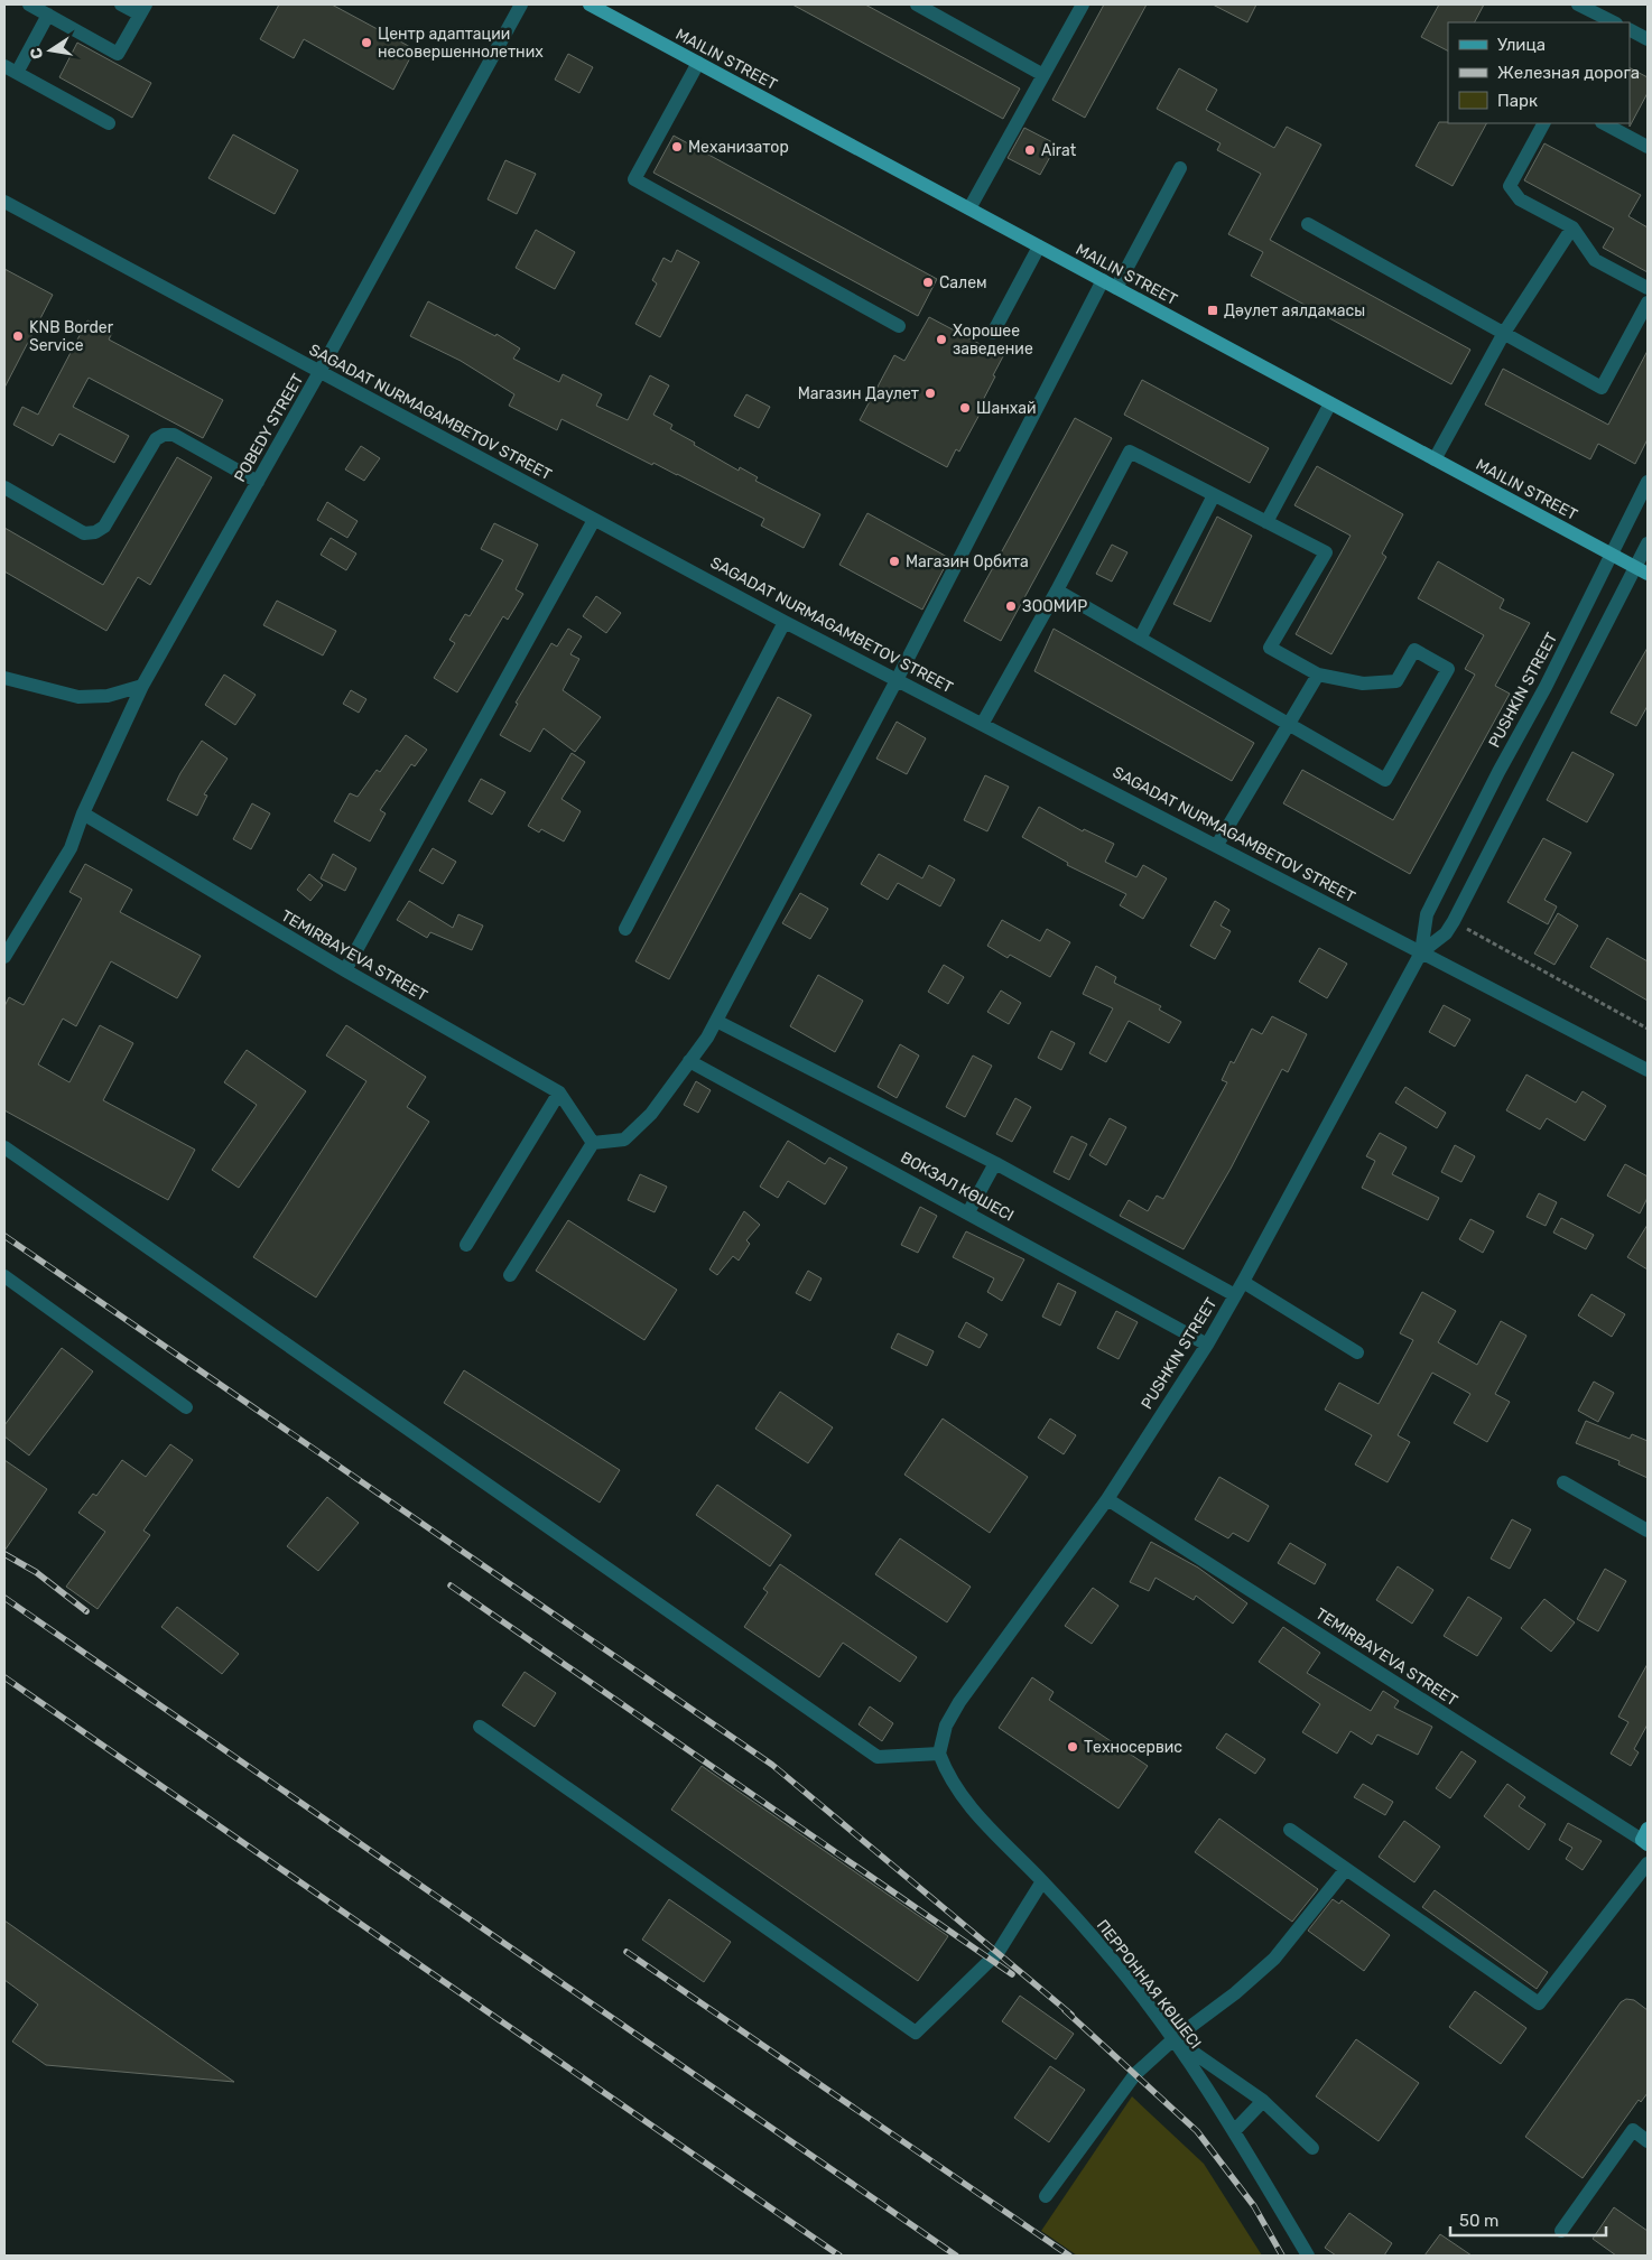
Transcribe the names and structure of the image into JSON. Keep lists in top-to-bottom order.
{
  "streets": {
    "main road": ["MAILIN STREET"],
    "street": [
      "SAGADAT NURMAGAMBETOV STREET",
      "POBEDY STREET",
      "PUSHKIN STREET",
      "TEMIRBAYEVA STREET",
      "ВОКЗАЛ КӨШЕСІ",
      "ПЕРРОННАЯ КӨШЕСІ"
    ]
  },
  "crossings": [
    ["MAILIN STREET", "PUSHKIN STREET"],
    ["SAGADAT NURMAGAMBETOV STREET", "POBEDY STREET"],
    ["SAGADAT NURMAGAMBETOV STREET", "PUSHKIN STREET"],
    ["POBEDY STREET", "TEMIRBAYEVA STREET"],
    ["PUSHKIN STREET", "TEMIRBAYEVA STREET"],
    ["PUSHKIN STREET", "ВОКЗАЛ КӨШЕСІ"],
    ["PUSHKIN STREET", "ПЕРРОННАЯ КӨШЕСІ"]
  ],
  "places": {
    "other": [
      "Центр адаптации несовершеннолетних",
      "Механизатор",
      "Airat",
      "Салем",
      "KNB Border Service",
      "Хорошее заведение",
      "Магазин Даулет",
      "Шанхай",
      "Магазин Орбита",
      "ЗООМИР",
      "Техносервис"
    ],
    "transit": ["Дәулет аялдамасы"]
  },
  "legend": ["Улица", "Железная дорога", "Парк"],
  "scale_bar": "50 m",
  "north": "left"
}
